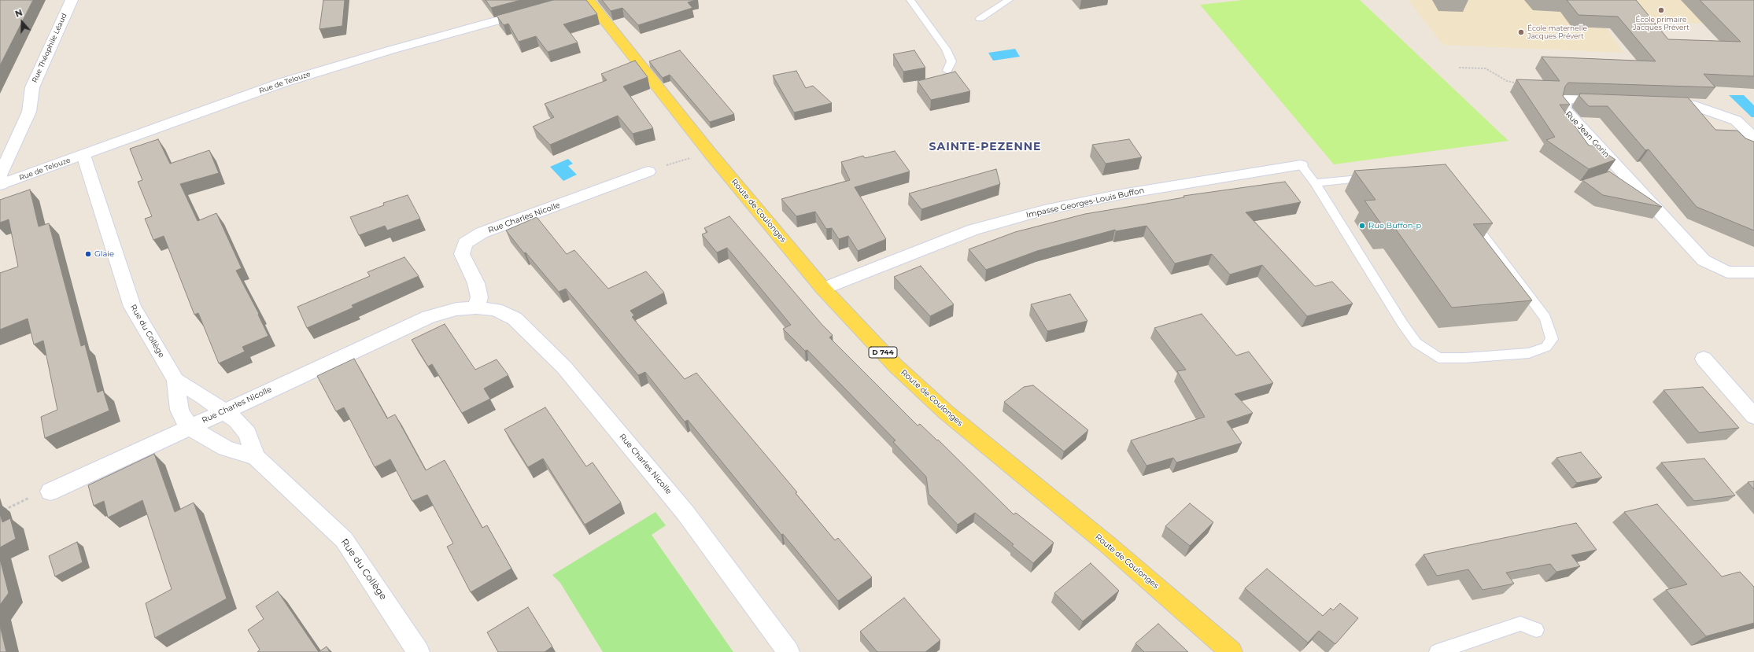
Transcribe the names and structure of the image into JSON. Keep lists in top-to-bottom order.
{
  "streets": {
    "main road": ["Route de Coulonges", "D 744"],
    "street": [
      "Rue Théophile Léaud",
      "Rue de Telouze",
      "Rue Jean Gorin",
      "Impasse Georges-Louis Buffon",
      "Rue Charles Nicolle",
      "Rue du Collège"
    ]
  },
  "crossings": [
    ["Rue Théophile Léaud", "Rue de Telouze"],
    ["Rue de Telouze", "Rue du Collège"],
    ["Impasse Georges-Louis Buffon", "Route de Coulonges"],
    ["Rue Charles Nicolle", "Rue du Collège"]
  ],
  "districts": ["SAINTE-PEZENNE"],
  "places": [
    "École primaire Jacques Prévert",
    "École maternelle Jacques Prévert",
    "Rue Buffon-p",
    "Glaie"
  ],
  "north": "top"
}
